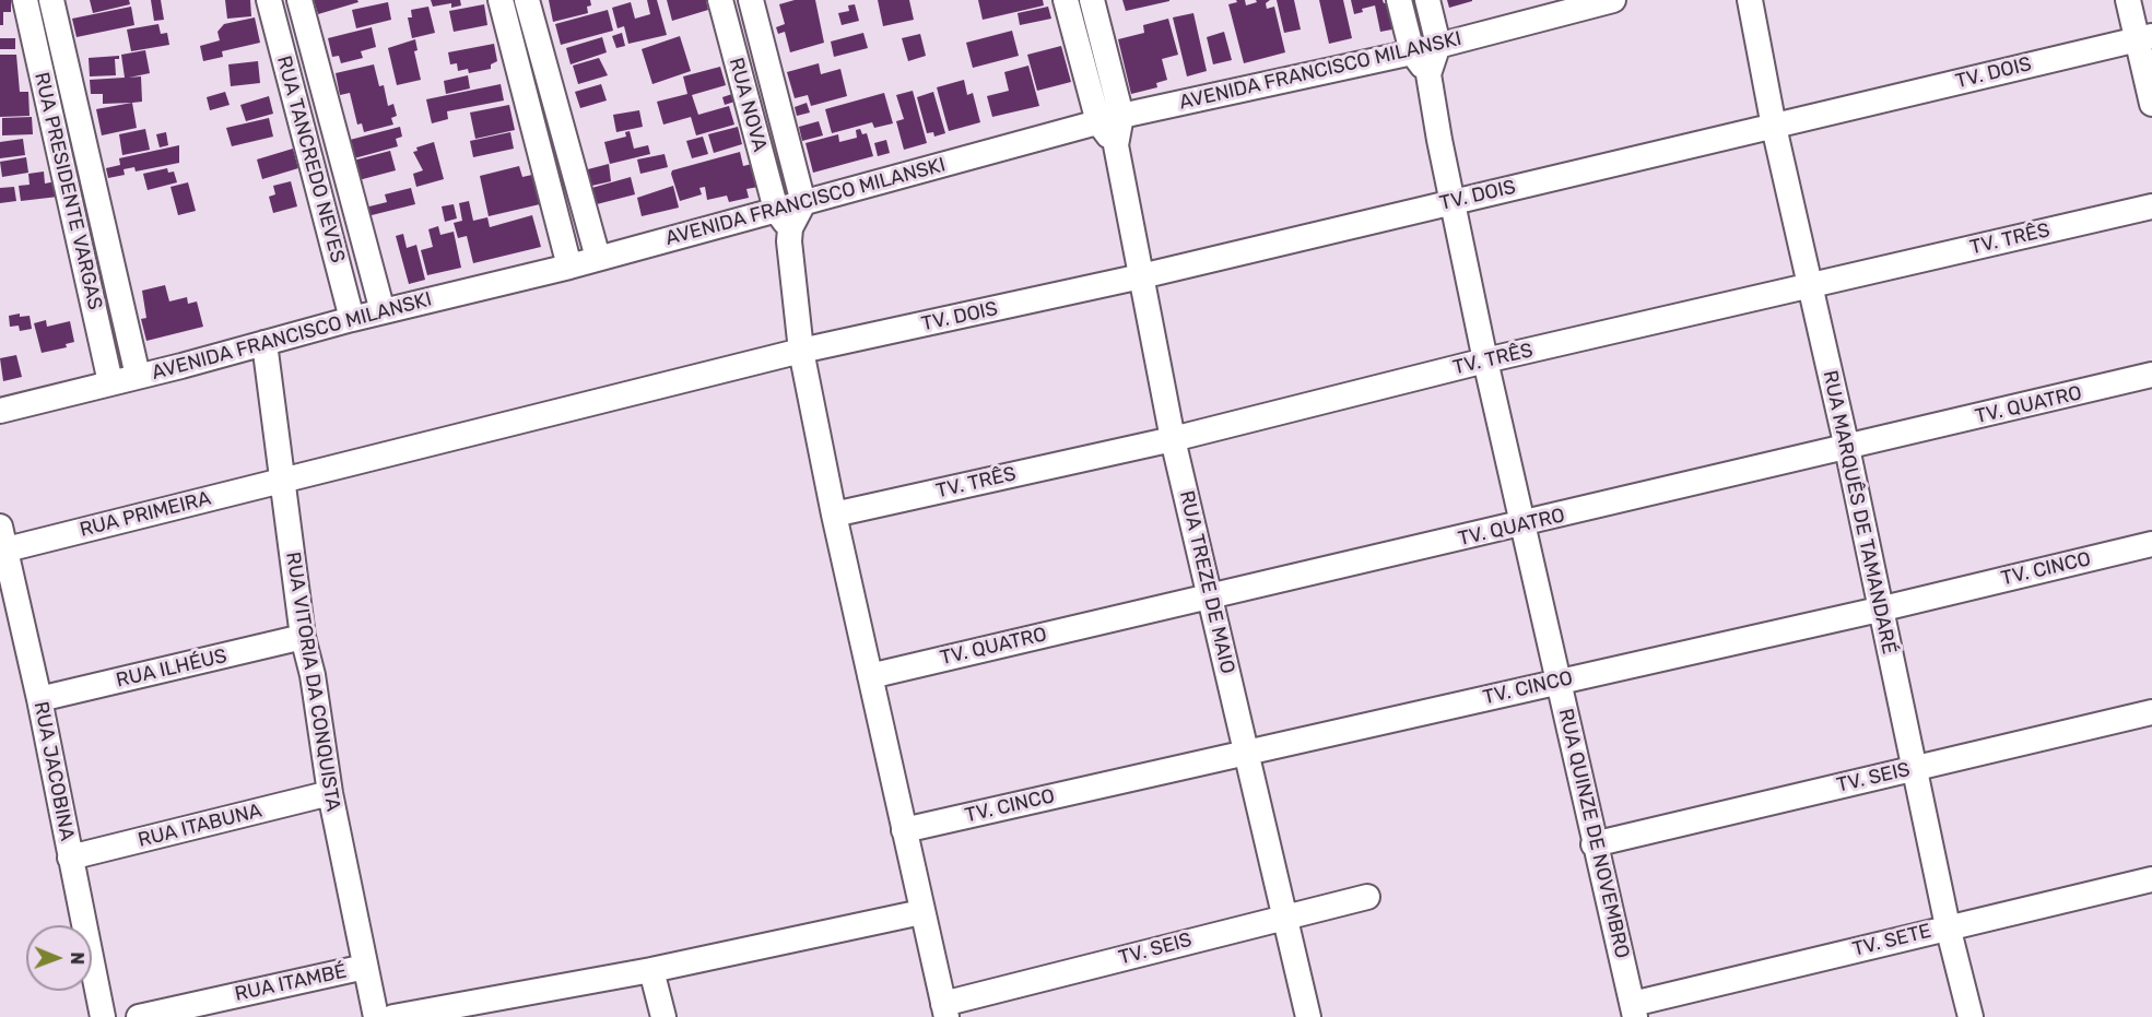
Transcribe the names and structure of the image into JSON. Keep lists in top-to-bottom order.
{
  "streets": {
    "street": [
      "AVENIDA FRANCISCO MILANSKI",
      "TV. DOIS",
      "RUA NOVA",
      "RUA TANCREDO NEVES",
      "RUA PRESIDENTE VARGAS",
      "TV. TRÊS",
      "TV. QUATRO",
      "RUA MARQUÊS DE TAMANDARÉ",
      "RUA PRIMEIRA",
      "TV. CINCO",
      "RUA TREZE DE MAIO",
      "RUA ILHÉUS",
      "RUA VITORIA DA CONQUISTA",
      "RUA JACOBINA",
      "TV. SEIS",
      "RUA ITABUNA",
      "RUA QUINZE DE NOVEMBRO",
      "TV. SETE",
      "RUA ITAMBÉ"
    ]
  },
  "crossings": [
    ["AVENIDA FRANCISCO MILANSKI", "RUA NOVA"],
    ["AVENIDA FRANCISCO MILANSKI", "RUA TANCREDO NEVES"],
    ["AVENIDA FRANCISCO MILANSKI", "RUA PRESIDENTE VARGAS"],
    ["AVENIDA FRANCISCO MILANSKI", "RUA TREZE DE MAIO"],
    ["AVENIDA FRANCISCO MILANSKI", "RUA VITORIA DA CONQUISTA"],
    ["AVENIDA FRANCISCO MILANSKI", "RUA QUINZE DE NOVEMBRO"],
    ["TV. DOIS", "RUA NOVA"],
    ["TV. DOIS", "RUA MARQUÊS DE TAMANDARÉ"],
    ["TV. DOIS", "RUA PRIMEIRA"],
    ["TV. DOIS", "RUA TREZE DE MAIO"],
    ["TV. DOIS", "RUA VITORIA DA CONQUISTA"],
    ["TV. DOIS", "RUA QUINZE DE NOVEMBRO"],
    ["RUA NOVA", "TV. TRÊS"],
    ["RUA NOVA", "TV. QUATRO"],
    ["RUA NOVA", "TV. CINCO"],
    ["RUA NOVA", "TV. SEIS"],
    ["TV. TRÊS", "RUA MARQUÊS DE TAMANDARÉ"],
    ["TV. TRÊS", "RUA TREZE DE MAIO"],
    ["TV. TRÊS", "RUA QUINZE DE NOVEMBRO"],
    ["TV. QUATRO", "RUA MARQUÊS DE TAMANDARÉ"],
    ["TV. QUATRO", "RUA TREZE DE MAIO"],
    ["TV. QUATRO", "RUA QUINZE DE NOVEMBRO"],
    ["RUA MARQUÊS DE TAMANDARÉ", "TV. CINCO"],
    ["RUA MARQUÊS DE TAMANDARÉ", "TV. SEIS"],
    ["RUA MARQUÊS DE TAMANDARÉ", "TV. SETE"],
    ["RUA PRIMEIRA", "RUA VITORIA DA CONQUISTA"],
    ["RUA PRIMEIRA", "RUA JACOBINA"],
    ["TV. CINCO", "RUA TREZE DE MAIO"],
    ["TV. CINCO", "RUA QUINZE DE NOVEMBRO"],
    ["RUA TREZE DE MAIO", "TV. SEIS"],
    ["RUA ILHÉUS", "RUA VITORIA DA CONQUISTA"],
    ["RUA ILHÉUS", "RUA JACOBINA"],
    ["RUA VITORIA DA CONQUISTA", "RUA ITABUNA"],
    ["RUA VITORIA DA CONQUISTA", "RUA ITAMBÉ"],
    ["RUA JACOBINA", "RUA ITABUNA"],
    ["TV. SEIS", "RUA QUINZE DE NOVEMBRO"],
    ["RUA QUINZE DE NOVEMBRO", "TV. SETE"]
  ],
  "north": "right"
}
